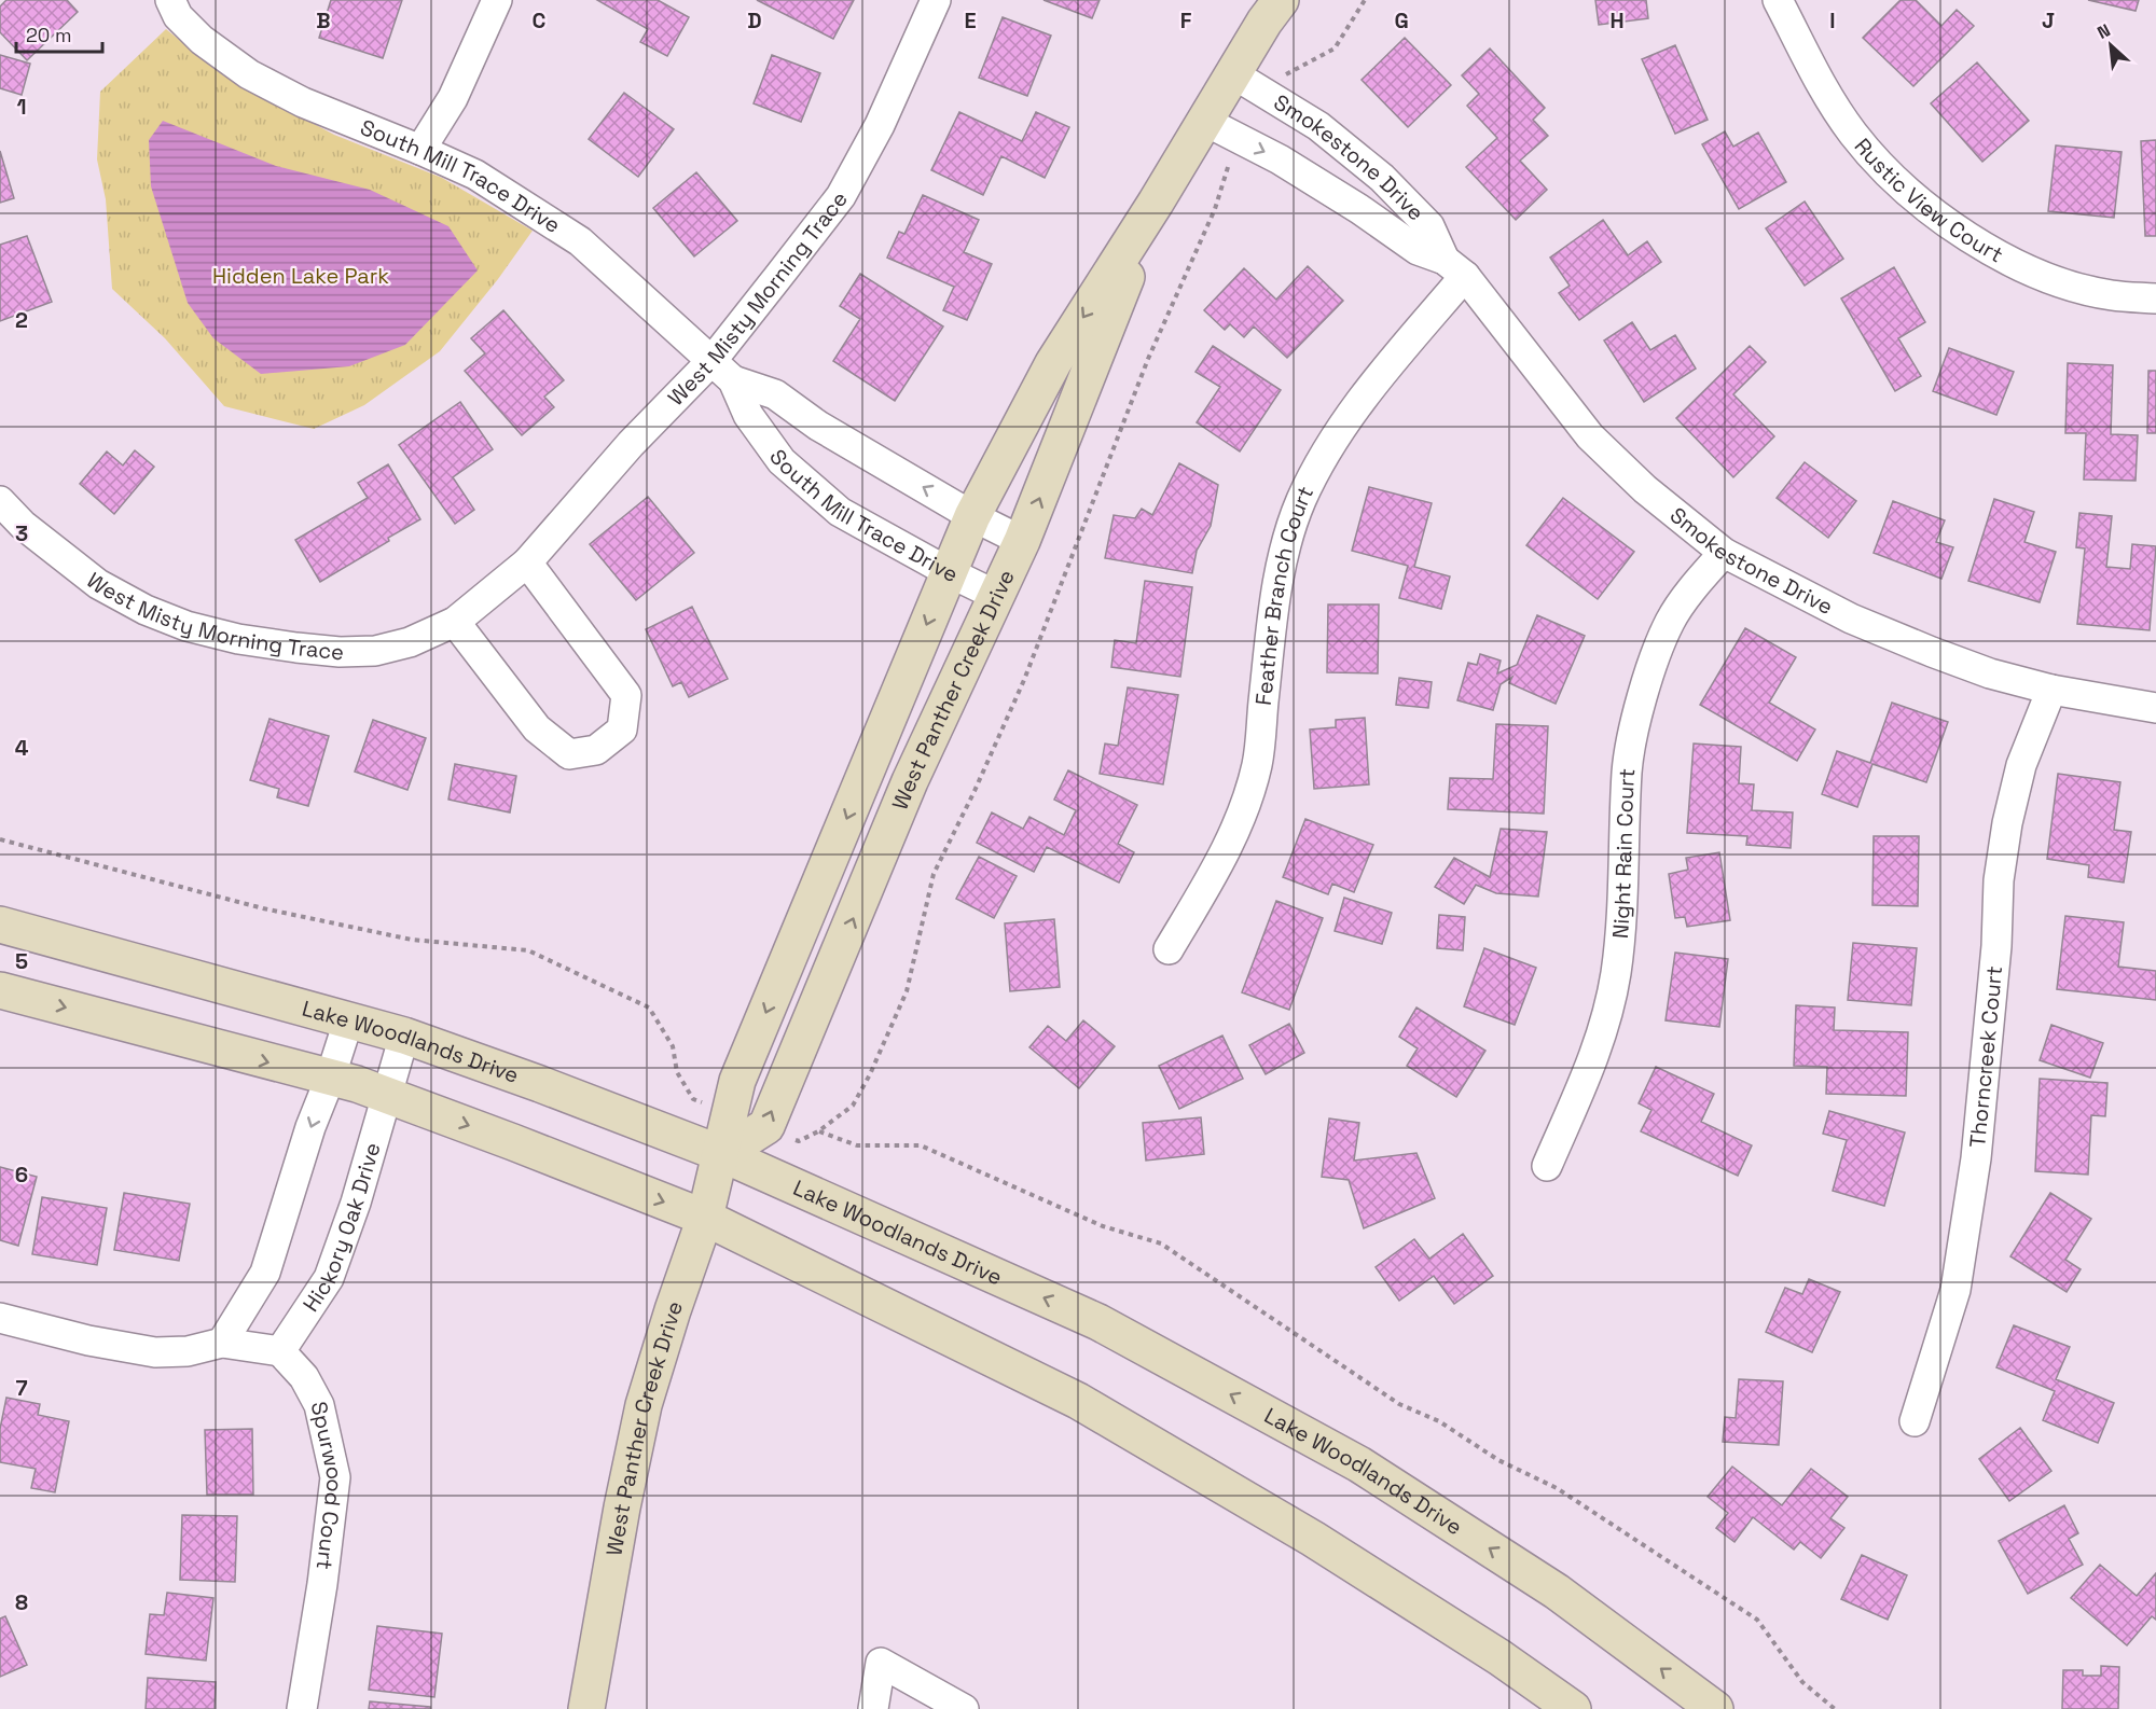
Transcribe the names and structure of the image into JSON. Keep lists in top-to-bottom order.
{
  "streets": {
    "main road": ["West Panther Creek Drive", "Lake Woodlands Drive"],
    "street": [
      "Smokestone Drive",
      "South Mill Trace Drive",
      "Rustic View Court",
      "West Misty Morning Trace",
      "Feather Branch Court",
      "Night Rain Court",
      "Thorncreek Court",
      "Hickory Oak Drive",
      "Spurwood Court"
    ]
  },
  "crossings": [
    ["Smokestone Drive", "Feather Branch Court"],
    ["Smokestone Drive", "West Panther Creek Drive"],
    ["Smokestone Drive", "Night Rain Court"],
    ["Smokestone Drive", "Thorncreek Court"],
    ["South Mill Trace Drive", "West Misty Morning Trace"],
    ["South Mill Trace Drive", "West Panther Creek Drive"],
    ["West Panther Creek Drive", "Lake Woodlands Drive"],
    ["Lake Woodlands Drive", "Hickory Oak Drive"],
    ["Hickory Oak Drive", "Spurwood Court"]
  ],
  "parks": ["Hidden Lake Park"],
  "scale_bar": "20 m",
  "north": "top left",
  "grid": {
    "columns": [
      "B",
      "C",
      "D",
      "E",
      "F",
      "G",
      "H",
      "I",
      "J"
    ],
    "rows": [
      "1",
      "2",
      "3",
      "4",
      "5",
      "6",
      "7",
      "8"
    ]
  }
}
